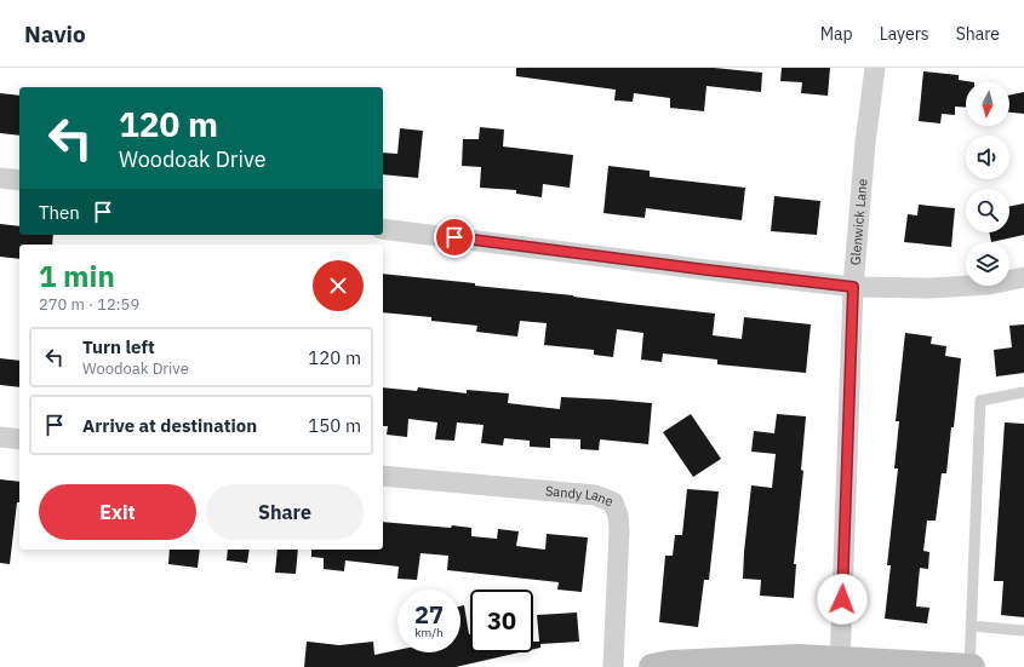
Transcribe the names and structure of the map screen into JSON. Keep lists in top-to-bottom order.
{
  "streets": {
    "street": ["Glenwick Lane", "Sandy Lane"]
  },
  "north": "bottom",
  "page": {
    "header": "Navio",
    "nav": ["Map", "Layers", "Share"],
    "turn": ["120 m", "Woodoak Drive"],
    "then": "Then",
    "heading": ["1 min", "270 m · 12:59"],
    "list": [
      {
        "name": "Turn left",
        "note": "Woodoak Drive",
        "value": "120 m"
      },
      {
        "name": "Arrive at destination",
        "value": "150 m"
      }
    ],
    "buttons": ["Exit", "Share"],
    "speed": "27 km/h",
    "limit": "30"
  }
}
